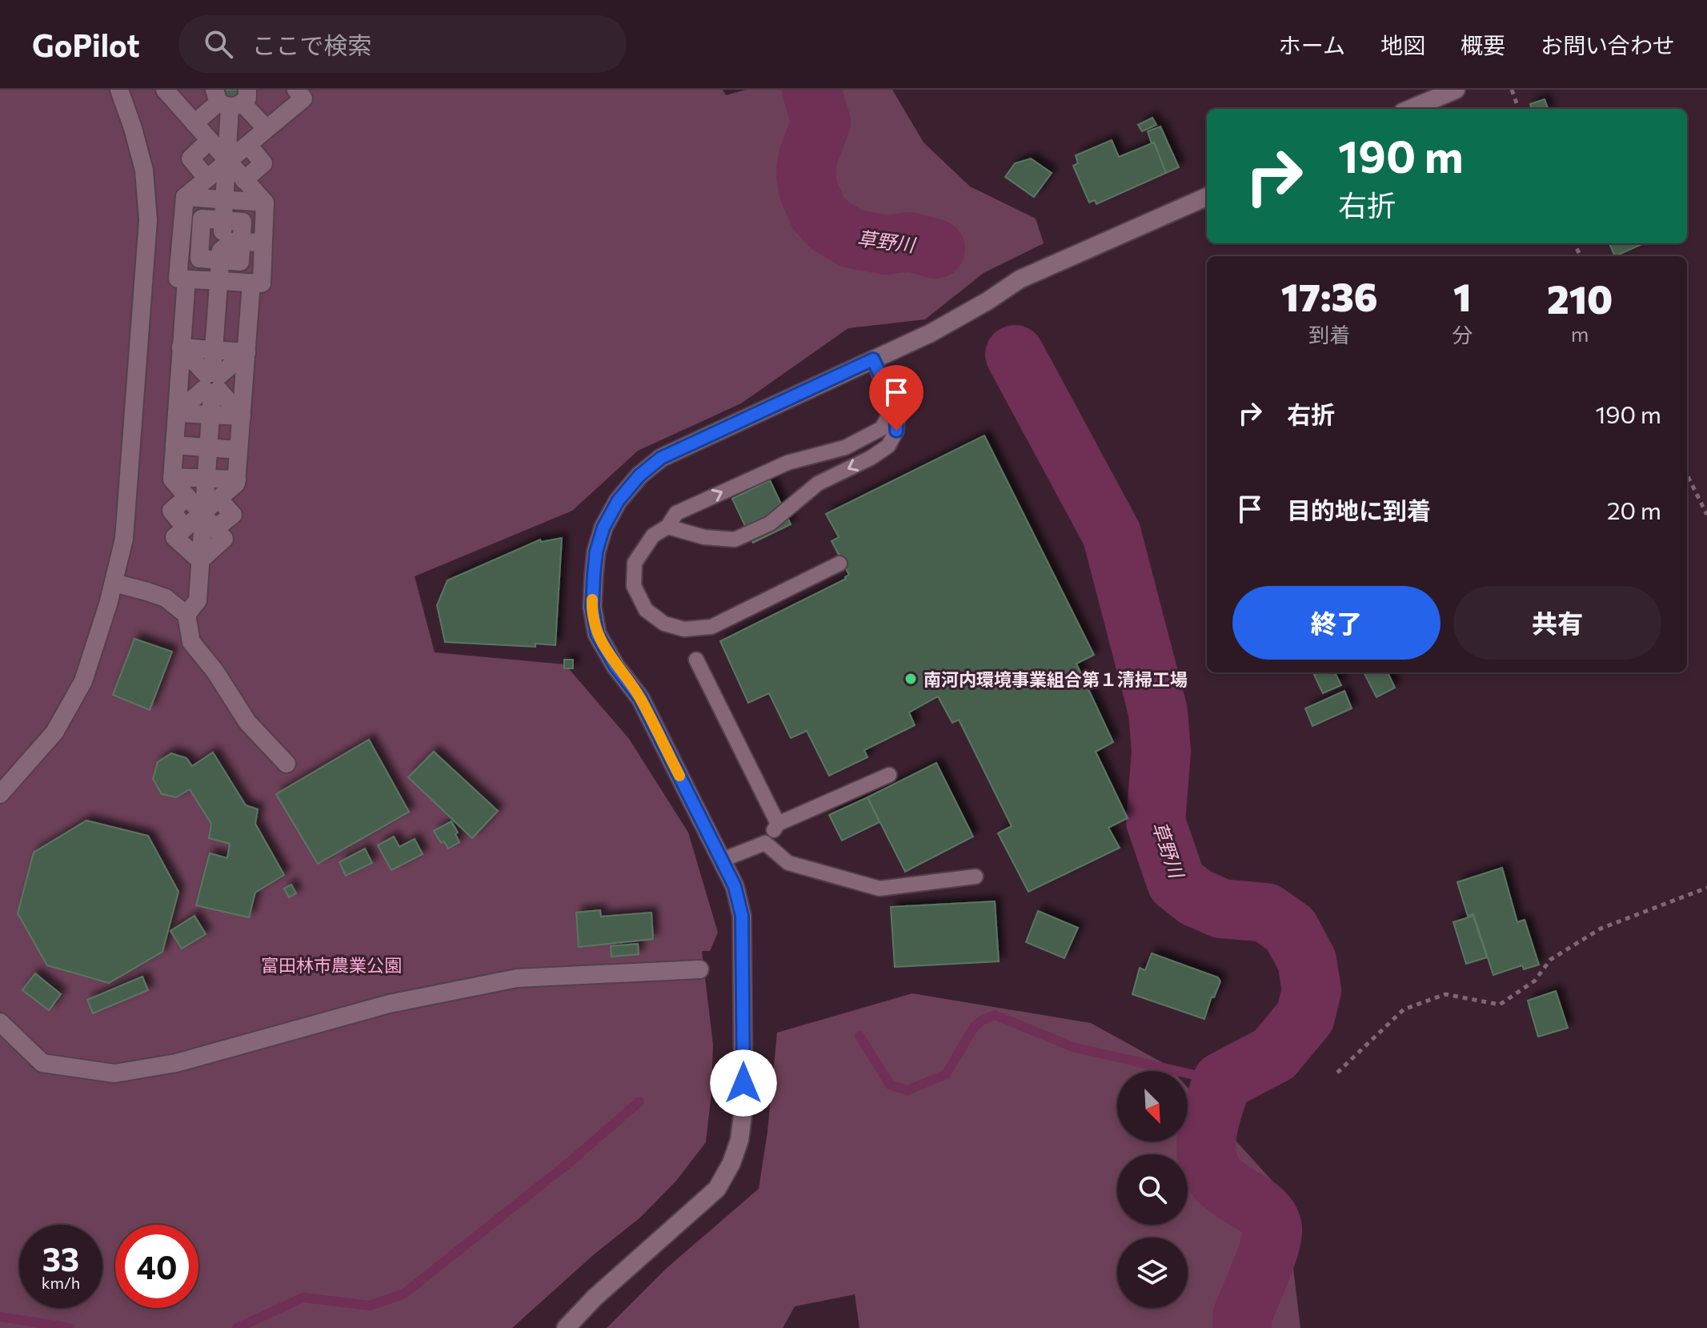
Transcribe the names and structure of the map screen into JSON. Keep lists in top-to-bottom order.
{
  "water": ["草野川"],
  "parks": ["富田林市農業公園"],
  "places": ["南河内環境事業組合第１清掃工場"],
  "north": "bottom right",
  "page": {
    "header": "GoPilot",
    "search": "ここで検索",
    "nav": [
      "ホーム",
      "地図",
      "概要",
      "お問い合わせ"
    ],
    "turn": ["190 m", "右折"],
    "eta": [
      "17:36",
      "到着",
      "1",
      "分",
      "210",
      "m"
    ],
    "list": [
      {
        "name": "右折",
        "value": "190 m"
      },
      {
        "name": "目的地に到着",
        "value": "20 m"
      }
    ],
    "buttons": ["終了", "共有"],
    "speed": "33 km/h",
    "limit": "40"
  }
}
